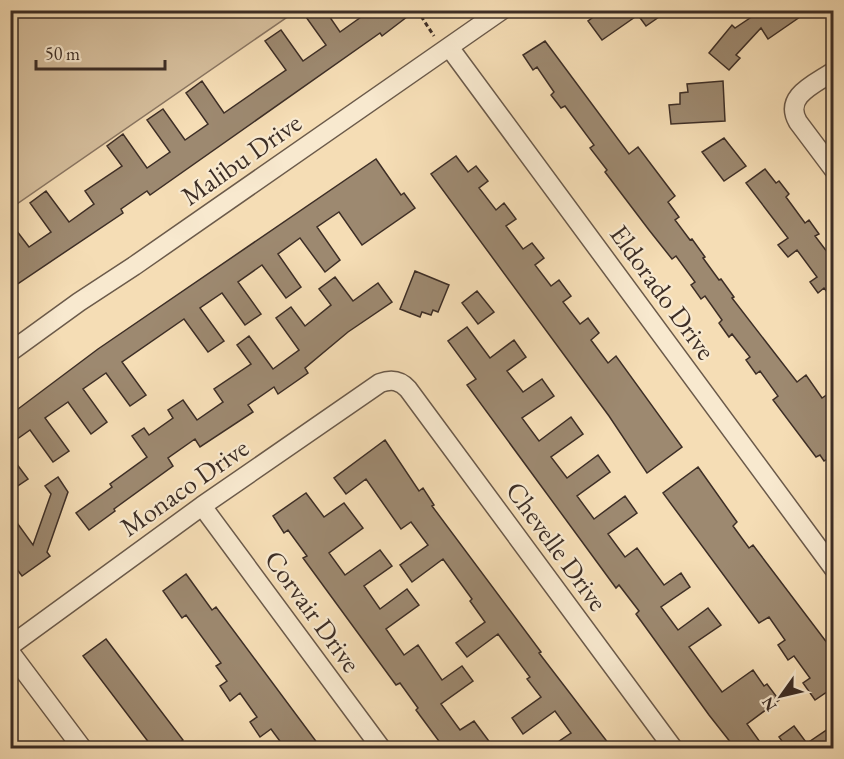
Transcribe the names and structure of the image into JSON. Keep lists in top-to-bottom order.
{
  "streets": {
    "street": [
      "Malibu Drive",
      "Eldorado Drive",
      "Monaco Drive",
      "Chevelle Drive",
      "Corvair Drive"
    ]
  },
  "crossings": [
    ["Malibu Drive", "Eldorado Drive"],
    ["Monaco Drive", "Chevelle Drive"],
    ["Monaco Drive", "Corvair Drive"]
  ],
  "scale_bar": "50 m",
  "north": "bottom left"
}
